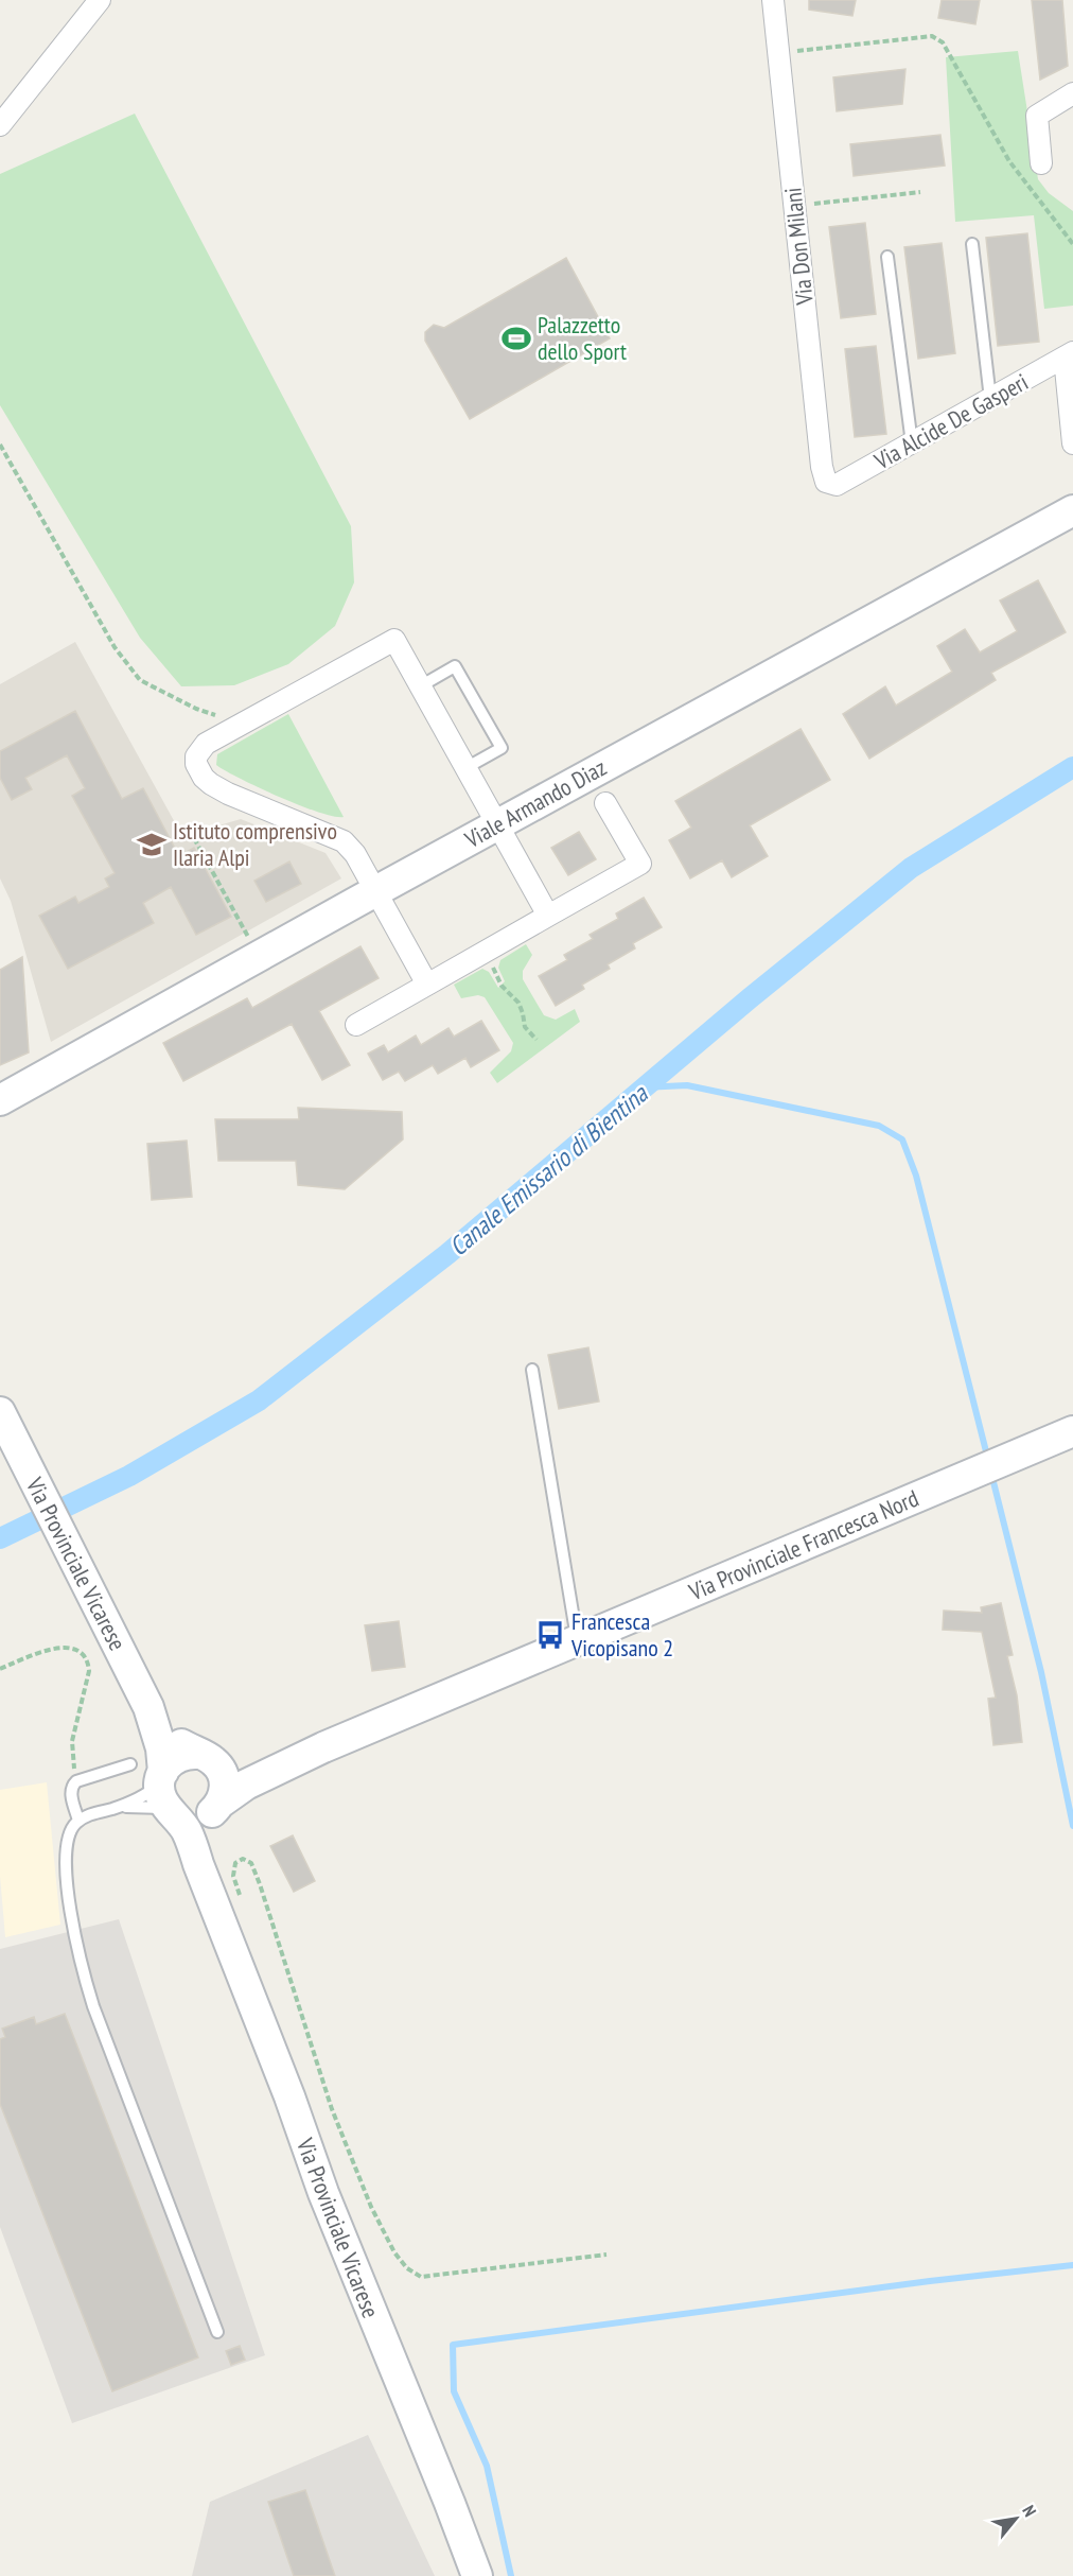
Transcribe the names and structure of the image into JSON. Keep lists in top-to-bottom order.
{
  "streets": {
    "main road": ["Viale Armando Diaz", "Via Provinciale Francesca Nord", "Via Provinciale Vicarese"],
    "street": ["Via Don Milani", "Via Alcide De Gasperi"]
  },
  "crossings": [
    ["Via Don Milani", "Via Alcide De Gasperi"]
  ],
  "water": ["Canale Emissario di Bientina"],
  "places": {
    "sports": ["Palazzetto dello Sport"],
    "school or university": ["Istituto comprensivo Ilaria Alpi"],
    "bus stop": ["Francesca Vicopisano 2"]
  },
  "north": "top right"
}
